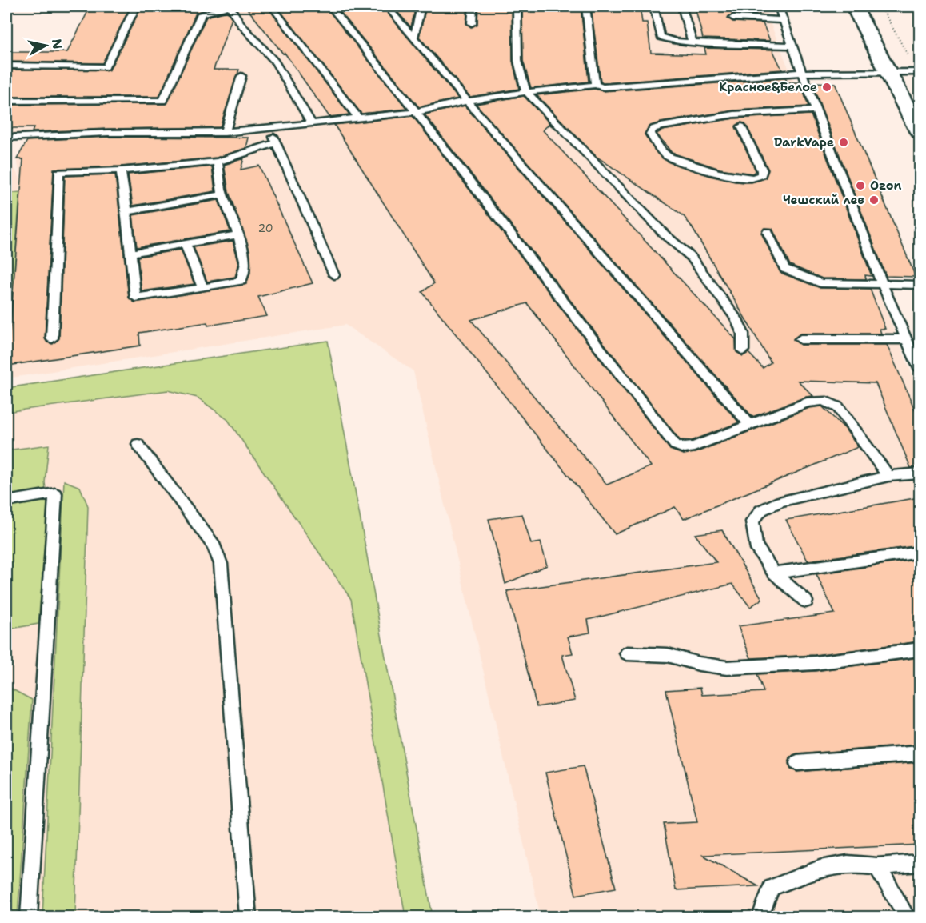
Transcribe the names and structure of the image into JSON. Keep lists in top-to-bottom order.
{
  "places": [
    "Красное&Белое",
    "DarkVape",
    "Ozon",
    "Чешский лев"
  ],
  "house_numbers": ["20"],
  "north": "right"
}
